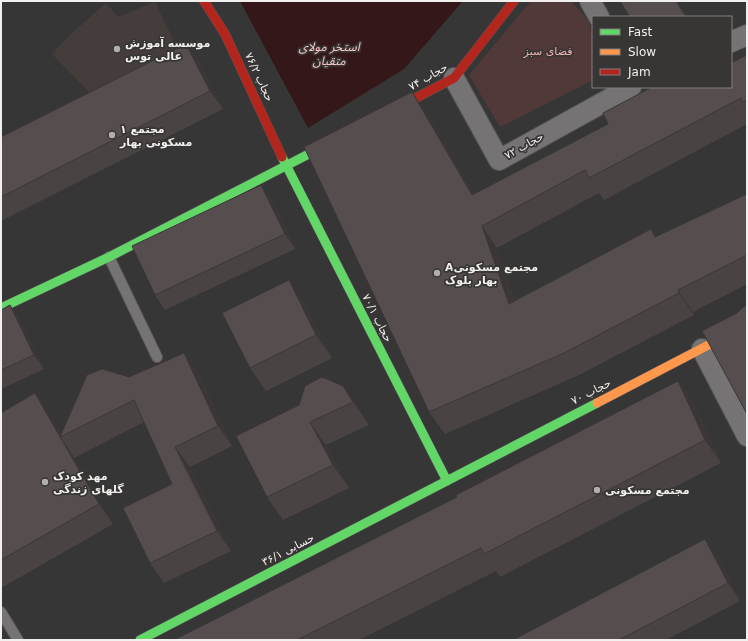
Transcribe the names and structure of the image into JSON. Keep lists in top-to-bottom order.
{
  "streets": {
    "street": [
      "حجاب ۷۶/۲",
      "حجاب ۷۴",
      "حجاب ۷۲",
      "حجاب ۷۰/۱",
      "حجاب ۷۰",
      "حسابی ۳۶/۱"
    ]
  },
  "crossings": [
    ["حجاب ۷۶/۲", "حجاب ۷۰/۱"],
    ["حجاب ۷۴", "حجاب ۷۲"],
    ["حجاب ۷۰/۱", "حجاب ۷۰"],
    ["حجاب ۷۰/۱", "حسابی ۳۶/۱"],
    ["حجاب ۷۰", "حسابی ۳۶/۱"]
  ],
  "water": ["استخر مولای متقیان"],
  "parks": ["فضای سبز"],
  "places": [
    "موسسه آموزش عالی توس",
    "۱ مجتمع مسکونی بهار",
    "Aمجتمع مسکونی بهار بلوک",
    "مهد کودک گلهای زندگی",
    "مجتمع مسکونی"
  ],
  "legend": ["Fast", "Slow", "Jam"]
}
